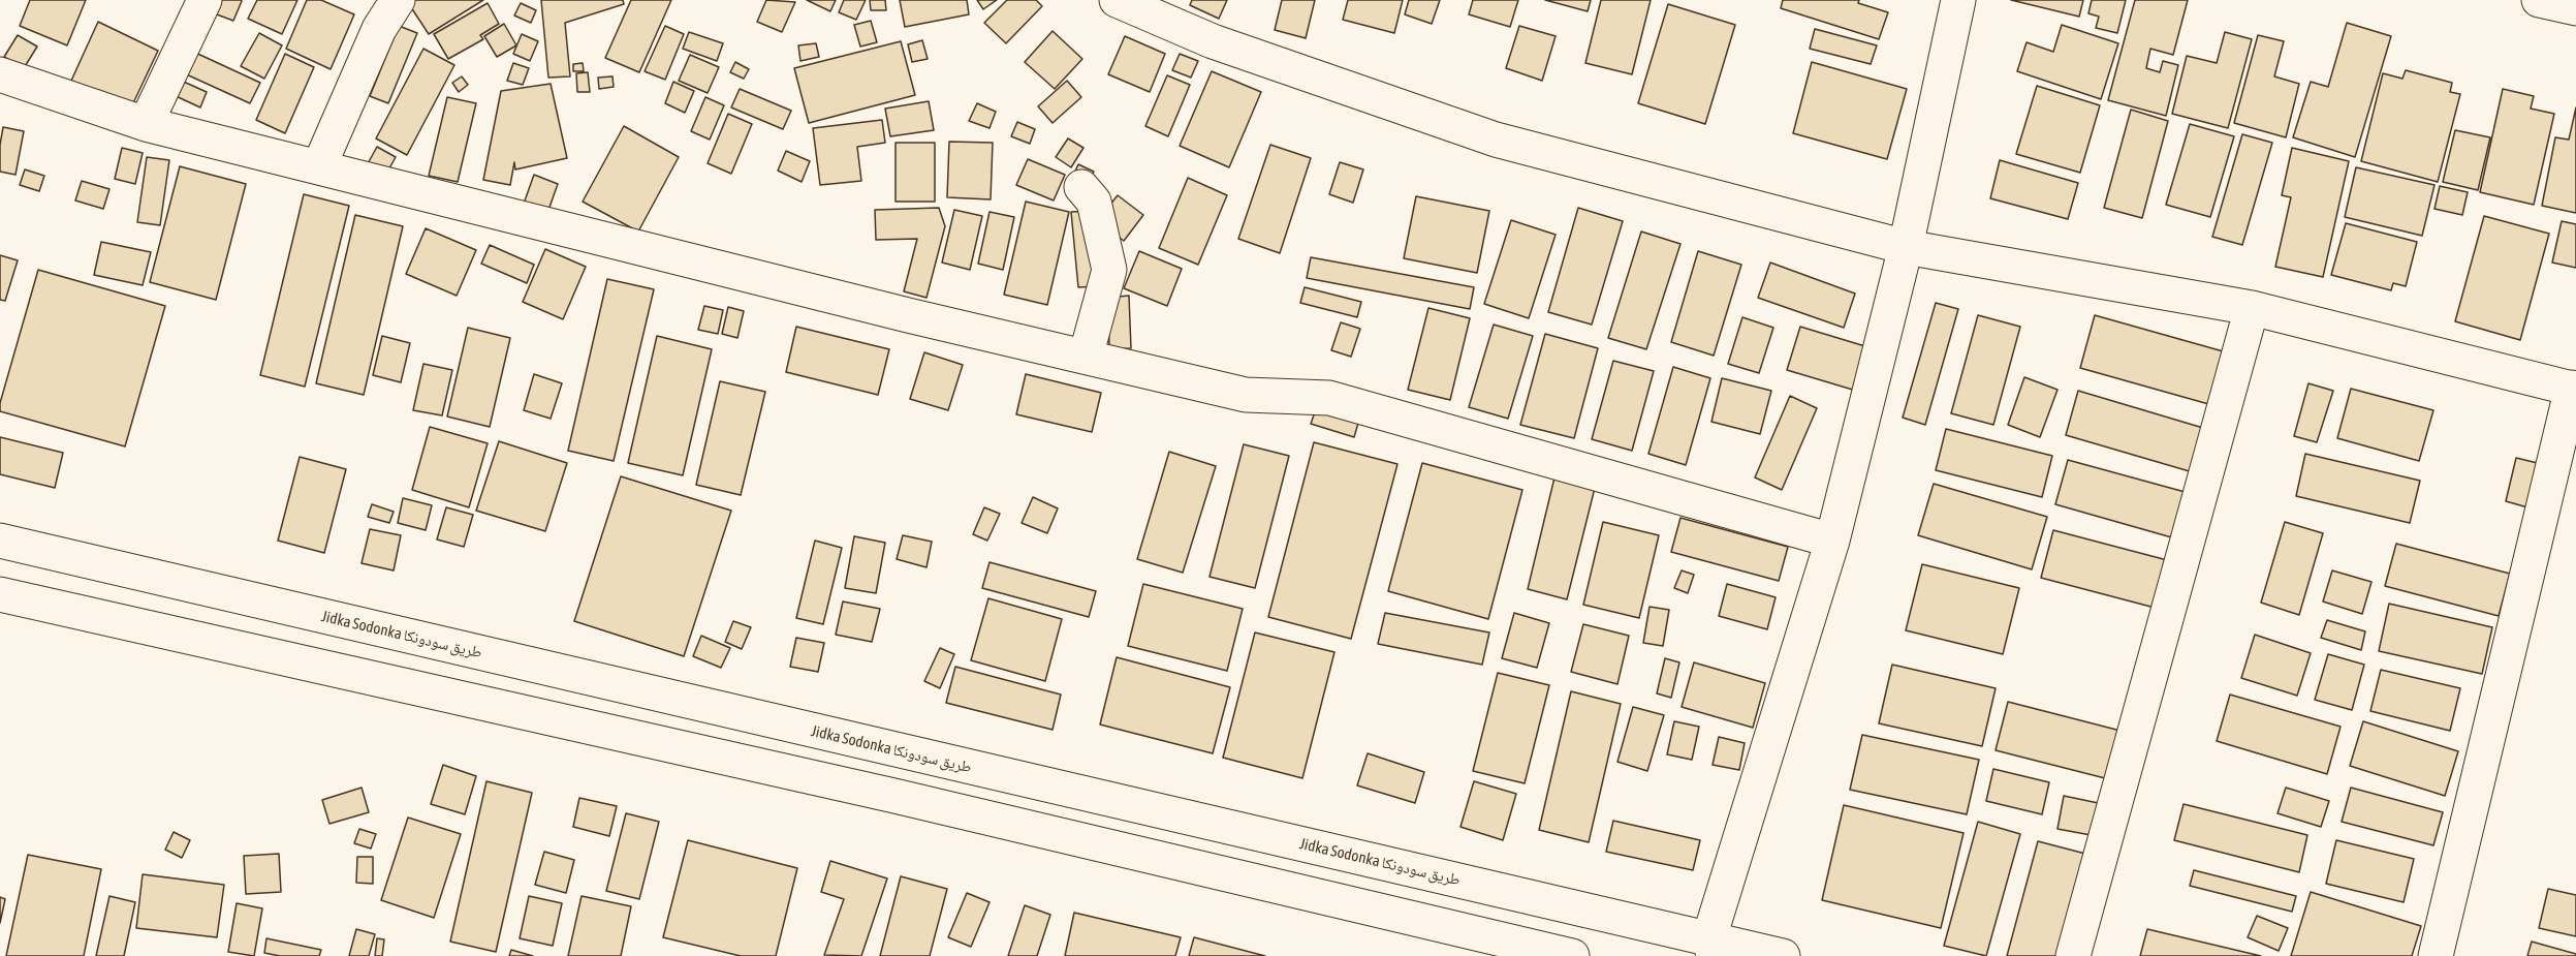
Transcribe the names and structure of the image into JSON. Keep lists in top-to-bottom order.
{
  "streets": {
    "street": ["Jidka Sodonka طريق سودونكا"]
  }
}
